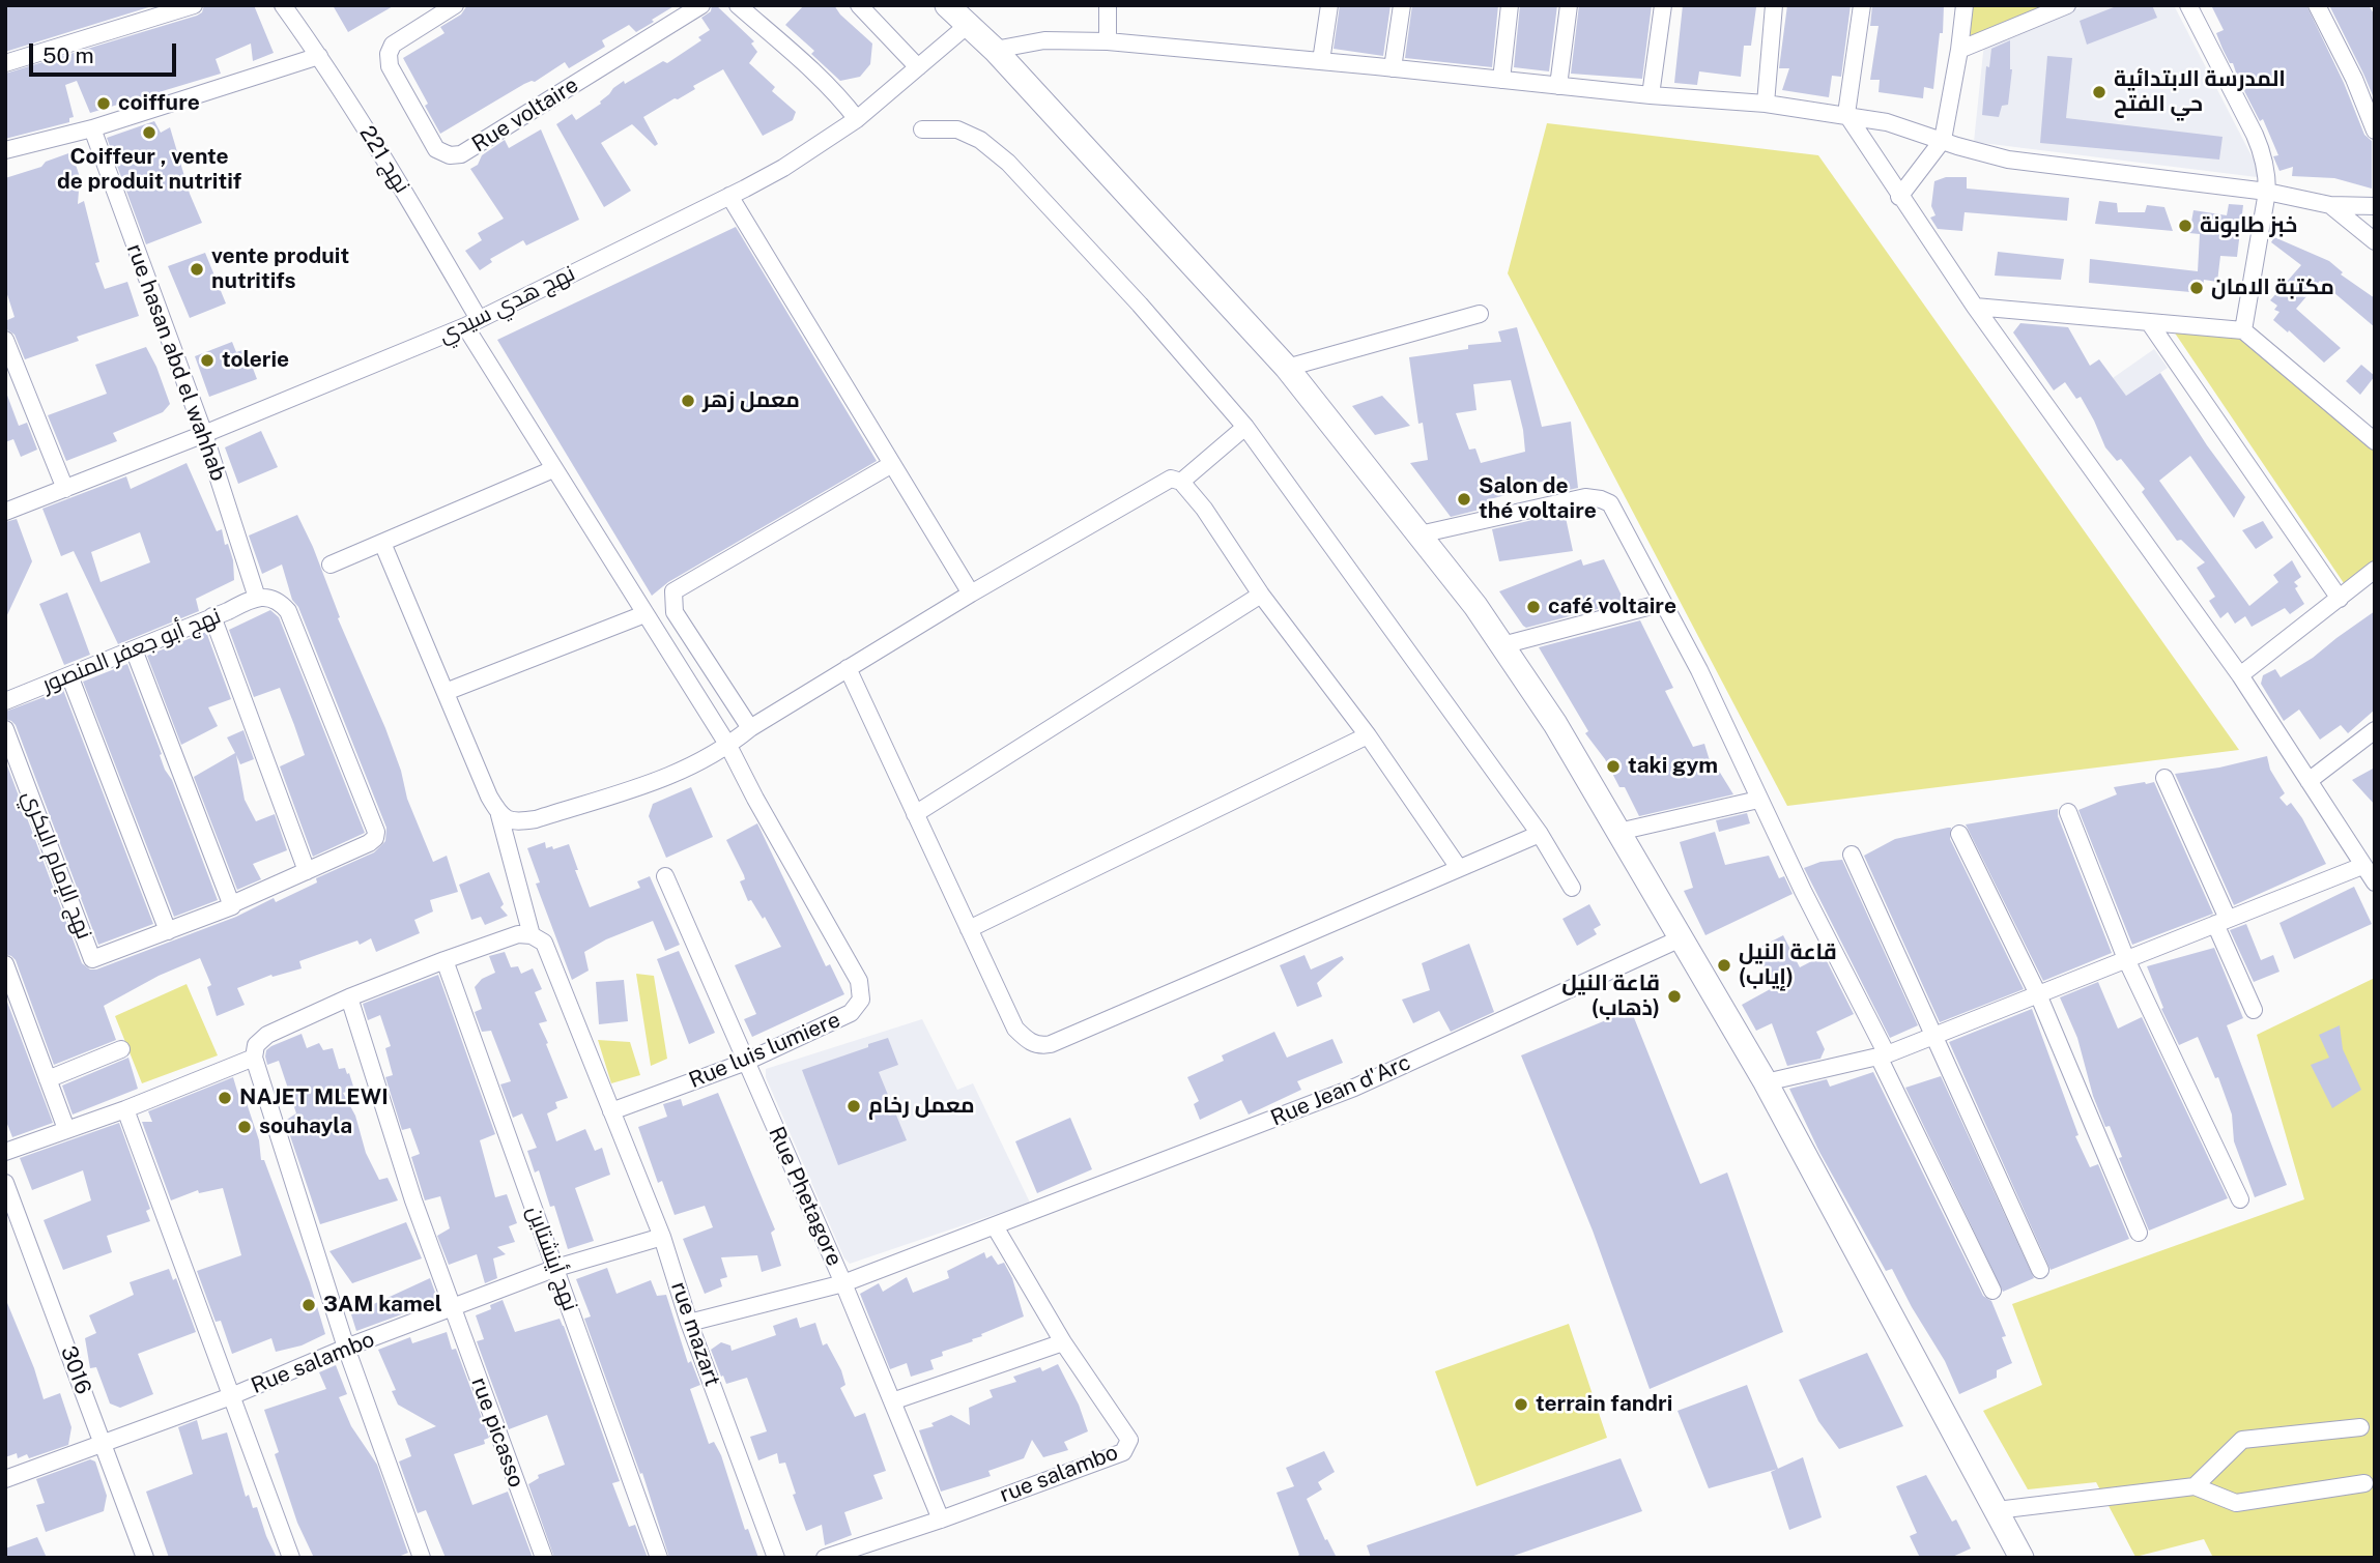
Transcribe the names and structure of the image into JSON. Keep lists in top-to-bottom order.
{
  "streets": {
    "street": [
      "Rue voltaire",
      "نهج 221",
      "نهج هدي سيدي",
      "rue hasan abd el wahhab",
      "نهج أبو جعفر المنصور",
      "نهج الإمام البكري",
      "Rue luis lumiere",
      "Rue Jean d'Arc",
      "Rue Phetagore",
      "نهج أينشتاين",
      "rue mazart",
      "Rue salambo",
      "3016",
      "rue picasso",
      "rue salambo"
    ]
  },
  "crossings": [
    ["نهج 221", "نهج هدي سيدي"],
    ["نهج 221", "Rue luis lumiere"],
    ["نهج هدي سيدي", "rue hasan abd el wahhab"],
    ["rue hasan abd el wahhab", "نهج أبو جعفر المنصور"],
    ["Rue luis lumiere", "Rue Phetagore"],
    ["Rue luis lumiere", "rue mazart"],
    ["Rue Jean d'Arc", "Rue Phetagore"],
    ["Rue Jean d'Arc", "rue mazart"],
    ["Rue Jean d'Arc", "rue salambo"],
    ["Rue Phetagore", "rue salambo"],
    ["نهج أينشتاين", "Rue salambo"],
    ["rue mazart", "Rue salambo"],
    ["Rue salambo", "3016"],
    ["Rue salambo", "rue picasso"]
  ],
  "places": [
    "المدرسة الابتدائية حي الفتح",
    "coiffure",
    "Coiffeur , vente de produit nutritif",
    "خبز طابونة",
    "vente produit nutritifs",
    "مكتبة الامان",
    "tolerie",
    "معمل زهر",
    "Salon de thé voltaire",
    "café voltaire",
    "taki gym",
    "قاعة النيل (إياب)",
    "قاعة النيل (ذهاب)",
    "NAJET MLEWI",
    "معمل رخام",
    "souhayla",
    "3AM kamel",
    "terrain fandri"
  ],
  "scale_bar": "50 m"
}
